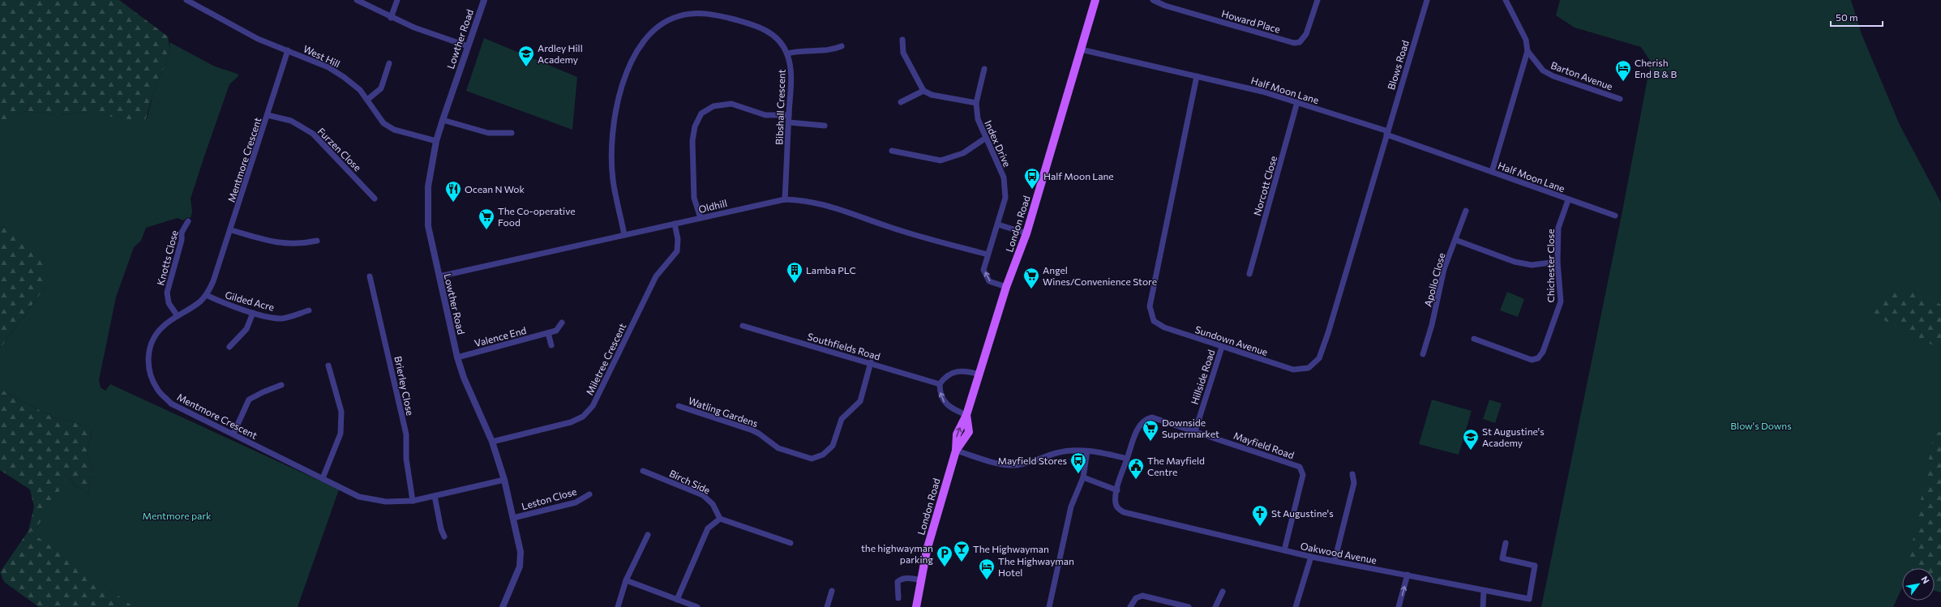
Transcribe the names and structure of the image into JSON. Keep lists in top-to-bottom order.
{
  "streets": {
    "main road": ["London Road"],
    "street": [
      "Howard Place",
      "Lowther Road",
      "West Hill",
      "Blows Road",
      "Barton Avenue",
      "Half Moon Lane",
      "Bibshall Crescent",
      "Index Drive",
      "Furzen Close",
      "Mentmore Crescent",
      "Norcott Close",
      "Oldhill",
      "Knotts Close",
      "Chichester Close",
      "Apollo Close",
      "Gilded Acre",
      "Valence End",
      "Sundown Avenue",
      "Southfields Road",
      "Miletree Crescent",
      "Hillside Road",
      "Brierley Close",
      "Watling Gardens",
      "Mayfield Road",
      "Birch Side",
      "Leston Close",
      "Oakwood Avenue"
    ]
  },
  "crossings": [
    ["Lowther Road", "West Hill"],
    ["Lowther Road", "Mentmore Crescent"],
    ["Lowther Road", "Oldhill"],
    ["Lowther Road", "Valence End"],
    ["Lowther Road", "Miletree Crescent"],
    ["Lowther Road", "Leston Close"],
    ["West Hill", "Mentmore Crescent"],
    ["Blows Road", "Half Moon Lane"],
    ["Blows Road", "Sundown Avenue"],
    ["Half Moon Lane", "Norcott Close"],
    ["Half Moon Lane", "London Road"],
    ["Half Moon Lane", "Chichester Close"],
    ["Half Moon Lane", "Sundown Avenue"],
    ["Bibshall Crescent", "Oldhill"],
    ["Index Drive", "Oldhill"],
    ["Index Drive", "London Road"],
    ["Furzen Close", "Mentmore Crescent"],
    ["Mentmore Crescent", "Knotts Close"],
    ["Mentmore Crescent", "Gilded Acre"],
    ["Mentmore Crescent", "Brierley Close"],
    ["Oldhill", "Miletree Crescent"],
    ["Sundown Avenue", "Hillside Road"],
    ["Southfields Road", "Watling Gardens"],
    ["Hillside Road", "Mayfield Road"],
    ["Mayfield Road", "Oakwood Avenue"]
  ],
  "parks": ["Blow's Downs", "Mentmore park"],
  "places": {
    "school or university": ["Ardley Hill Academy", "St Augustine's Academy"],
    "hotel": ["Cherish End B & B", "The Highwayman Hotel"],
    "bus stop": ["Half Moon Lane", "Mayfield Stores"],
    "restaurant": ["Ocean N Wok"],
    "supermarket": ["The Co-operative Food", "Angel Wines/Convenience Store", "Downside Supermarket"],
    "building": ["Lamba PLC"],
    "public building": ["The Mayfield Centre"],
    "church": ["St Augustine's"],
    "bar": ["The Highwayman"],
    "parking": ["the highwayman parking"]
  },
  "scale_bar": "50 m",
  "north": "top right"
}
